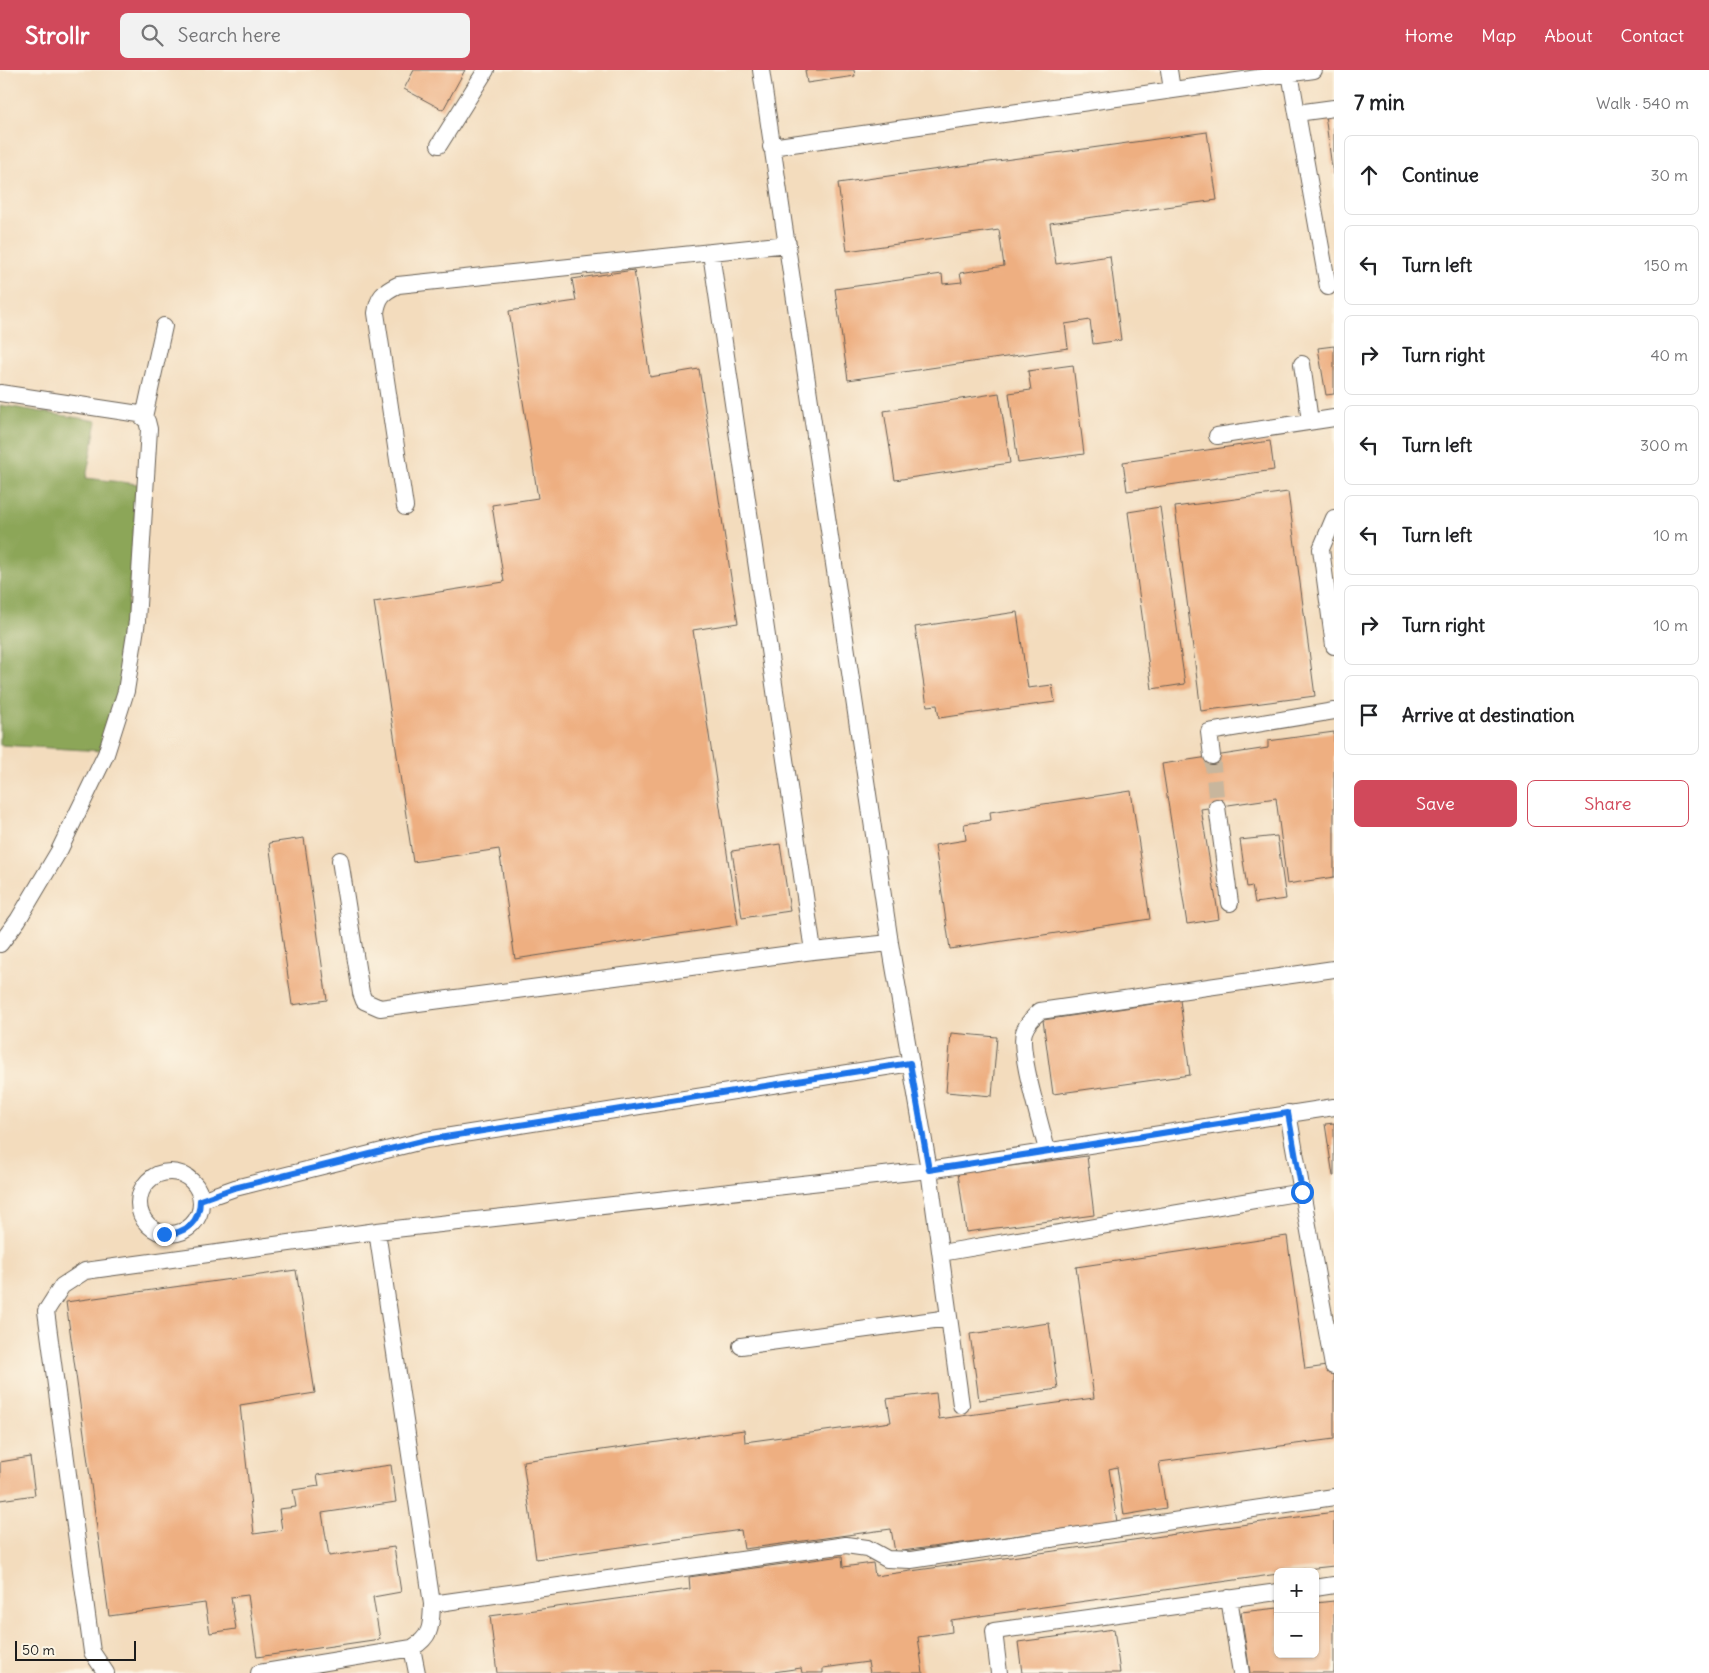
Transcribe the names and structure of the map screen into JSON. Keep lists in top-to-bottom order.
{
  "scale_bar": "50 m",
  "page": {
    "header": "Strollr",
    "search": "Search here",
    "nav": [
      "Home",
      "Map",
      "About",
      "Contact"
    ],
    "heading": ["7 min", "Walk · 540 m"],
    "list": [
      ["Continue", "30 m"],
      ["Turn left", "150 m"],
      ["Turn right", "40 m"],
      ["Turn left", "300 m"],
      ["Turn left", "10 m"],
      ["Turn right", "10 m"],
      "Arrive at destination"
    ],
    "buttons": ["Save", "Share"],
    "map_buttons": ["+", "−"],
    "scale": "50 m"
  }
}
